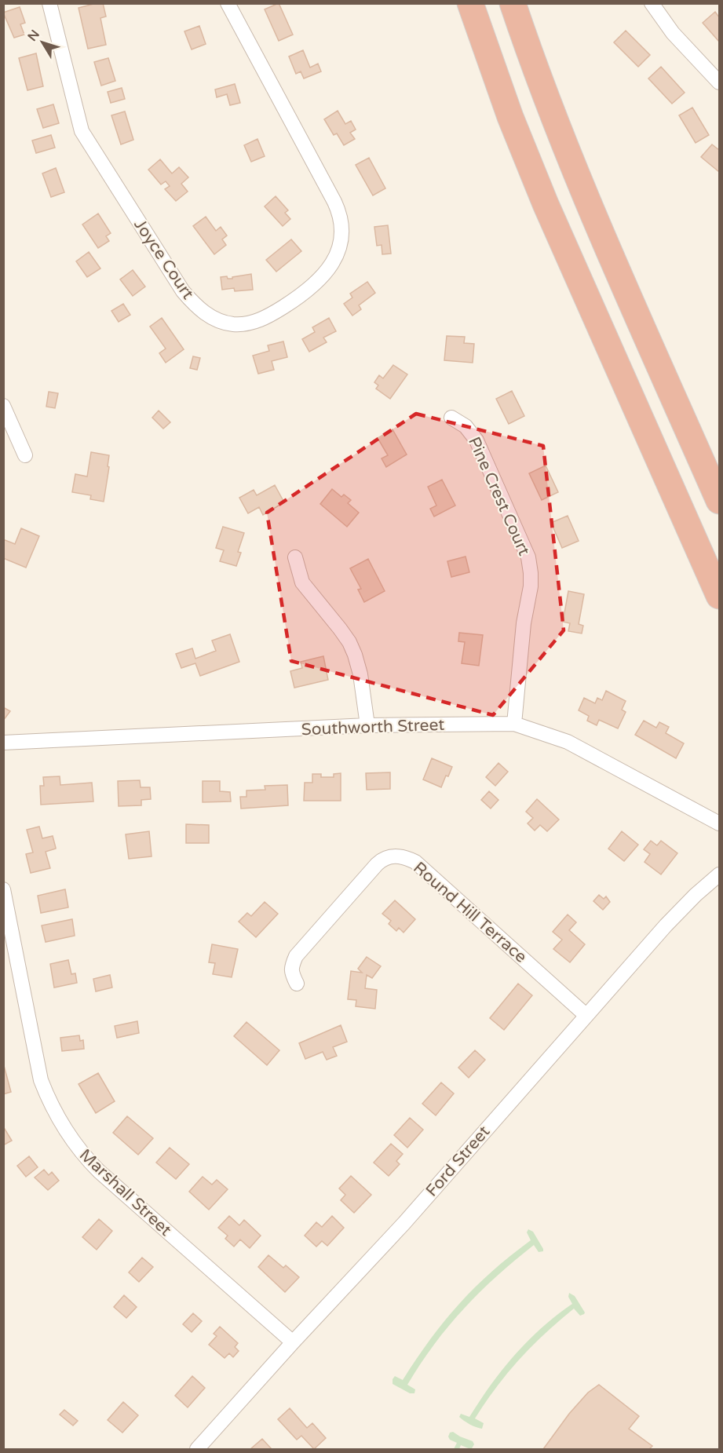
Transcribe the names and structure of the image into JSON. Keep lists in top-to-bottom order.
{
  "streets": {
    "street": [
      "Joyce Court",
      "Pine Crest Court",
      "Southworth Street",
      "Round Hill Terrace",
      "Ford Street",
      "Marshall Street"
    ]
  },
  "crossings": [
    ["Pine Crest Court", "Southworth Street"],
    ["Round Hill Terrace", "Ford Street"],
    ["Ford Street", "Marshall Street"]
  ],
  "north": "top left"
}
